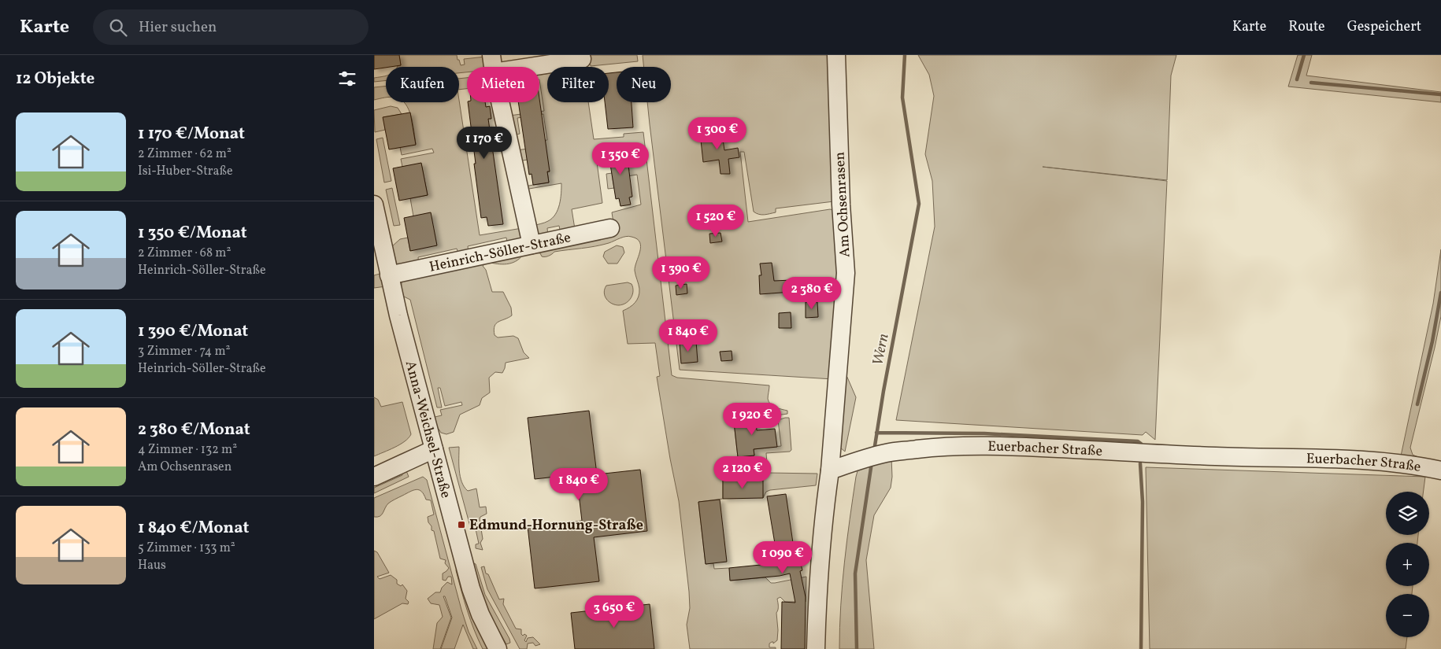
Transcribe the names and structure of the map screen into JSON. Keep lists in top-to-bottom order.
{
  "streets": {
    "street": [
      "Am Ochsenrasen",
      "Heinrich-Söller-Straße",
      "Anna-Weichsel-Straße",
      "Euerbacher Straße"
    ]
  },
  "crossings": [
    ["Am Ochsenrasen", "Euerbacher Straße"],
    ["Heinrich-Söller-Straße", "Anna-Weichsel-Straße"]
  ],
  "water": ["Wern"],
  "places": {
    "transit": ["Edmund-Hornung-Straße"]
  },
  "page": {
    "header": "Karte",
    "search": "Hier suchen",
    "nav": ["Karte", "Route", "Gespeichert"],
    "heading": "12 Objekte",
    "chip": [
      "Kaufen",
      "Mieten",
      "Filter",
      "Neu"
    ],
    "list": [
      {
        "name": "1 170 €/Monat",
        "note": "2 Zimmer · 62 m² · Isi-Huber-Straße"
      },
      {
        "name": "1 350 €/Monat",
        "note": "2 Zimmer · 68 m² · Heinrich-Söller-Straße"
      },
      {
        "name": "1 390 €/Monat",
        "note": "3 Zimmer · 74 m² · Heinrich-Söller-Straße"
      },
      {
        "name": "2 380 €/Monat",
        "note": "4 Zimmer · 132 m² · Am Ochsenrasen"
      },
      {
        "name": "1 840 €/Monat",
        "note": "5 Zimmer · 133 m² · Haus"
      }
    ],
    "price": [
      "1 300 €",
      "1 170 €",
      "1 350 €",
      "1 520 €",
      "1 390 €",
      "2 380 €",
      "1 840 €",
      "1 920 €",
      "2 120 €",
      "1 840 €",
      "1 090 €",
      "3 650 €"
    ],
    "map_buttons": ["+", "−"]
  }
}
